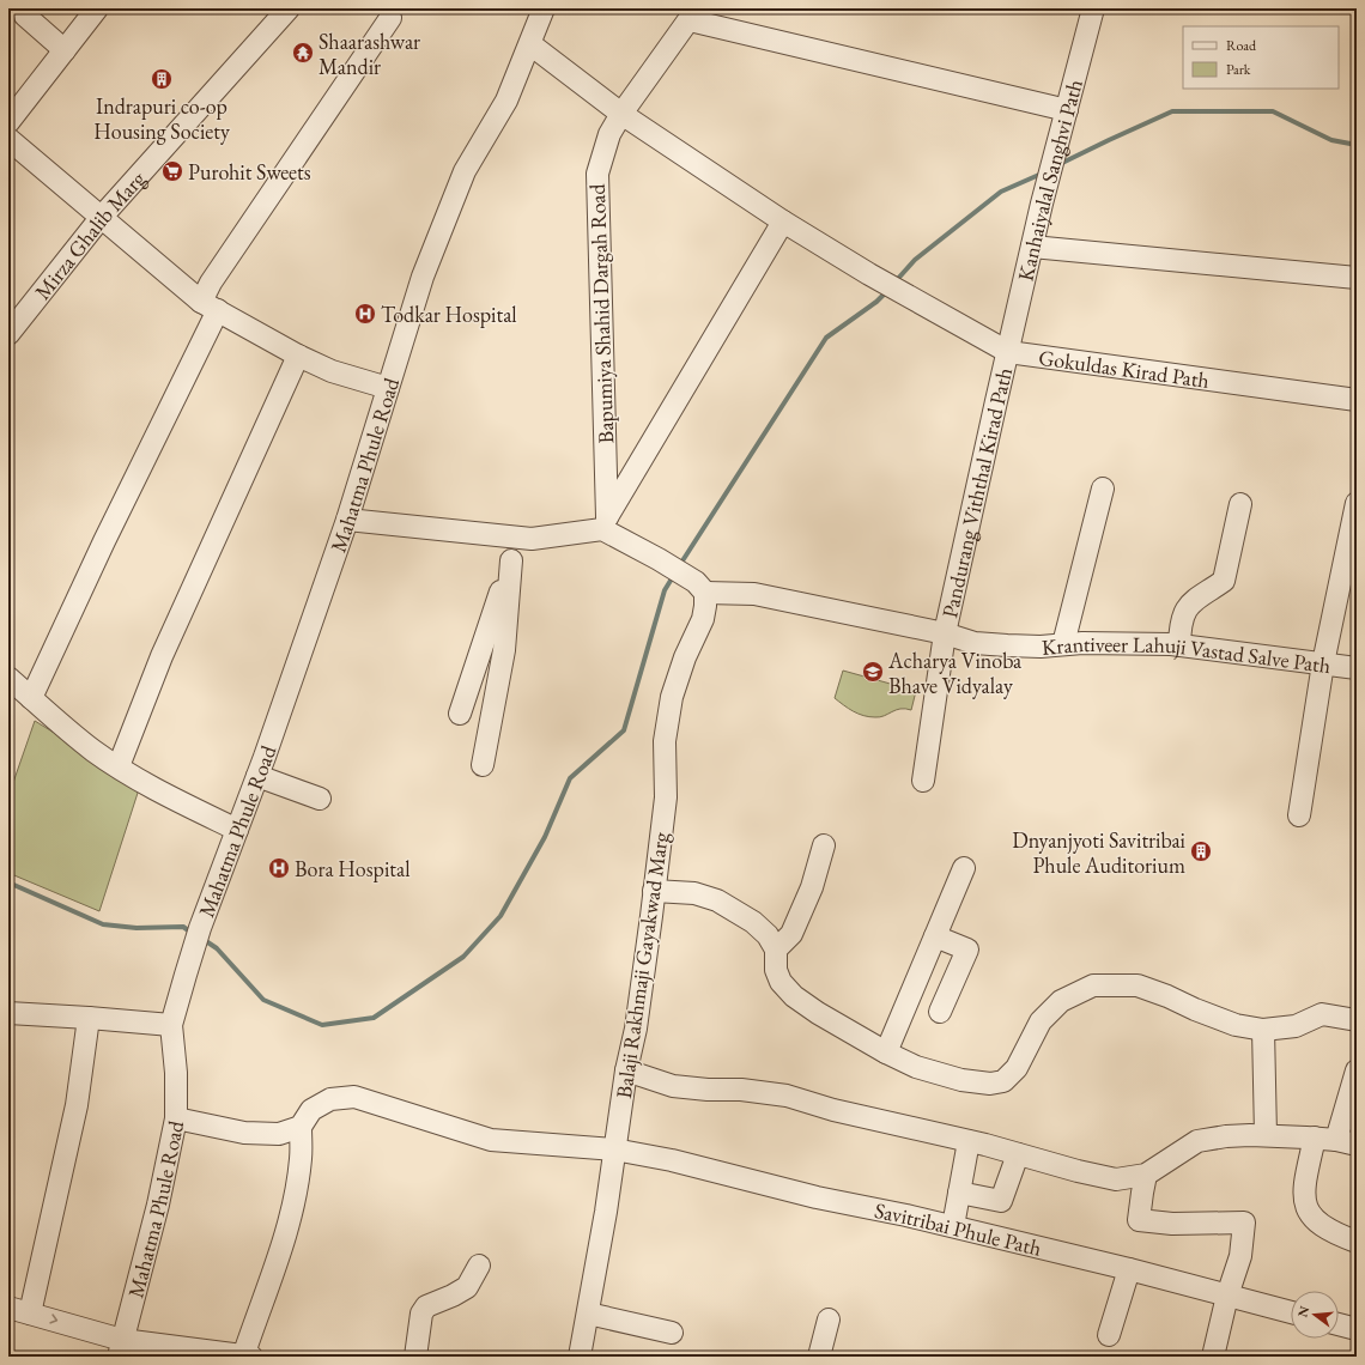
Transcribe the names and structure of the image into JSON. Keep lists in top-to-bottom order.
{
  "streets": {
    "street": [
      "Kanhaiyalal Sanghvi Path",
      "Mirza Ghalib Marg",
      "Bapumiya Shahid Dargah Road",
      "Gokuldas Kirad Path",
      "Mahatma Phule Road",
      "Pandurang Viththal Kirad Path",
      "Krantiveer Lahuji Vastad Salve Path",
      "Balaji Rakhmaji Gayakwad Marg",
      "Savitribai Phule Path"
    ]
  },
  "crossings": [
    ["Kanhaiyalal Sanghvi Path", "Gokuldas Kirad Path"],
    ["Kanhaiyalal Sanghvi Path", "Pandurang Viththal Kirad Path"],
    ["Bapumiya Shahid Dargah Road", "Gokuldas Kirad Path"],
    ["Gokuldas Kirad Path", "Mahatma Phule Road"],
    ["Gokuldas Kirad Path", "Pandurang Viththal Kirad Path"],
    ["Pandurang Viththal Kirad Path", "Krantiveer Lahuji Vastad Salve Path"],
    ["Krantiveer Lahuji Vastad Salve Path", "Balaji Rakhmaji Gayakwad Marg"],
    ["Balaji Rakhmaji Gayakwad Marg", "Savitribai Phule Path"]
  ],
  "places": {
    "temple": ["Shaarashwar Mandir"],
    "building": ["Indrapuri co-op Housing Society", "Dnyanjyoti Savitribai Phule Auditorium"],
    "supermarket": ["Purohit Sweets"],
    "hospital": ["Todkar Hospital", "Bora Hospital"],
    "school or university": ["Acharya Vinoba Bhave Vidyalay"]
  },
  "legend": ["Road", "Park"],
  "north": "left"
}
